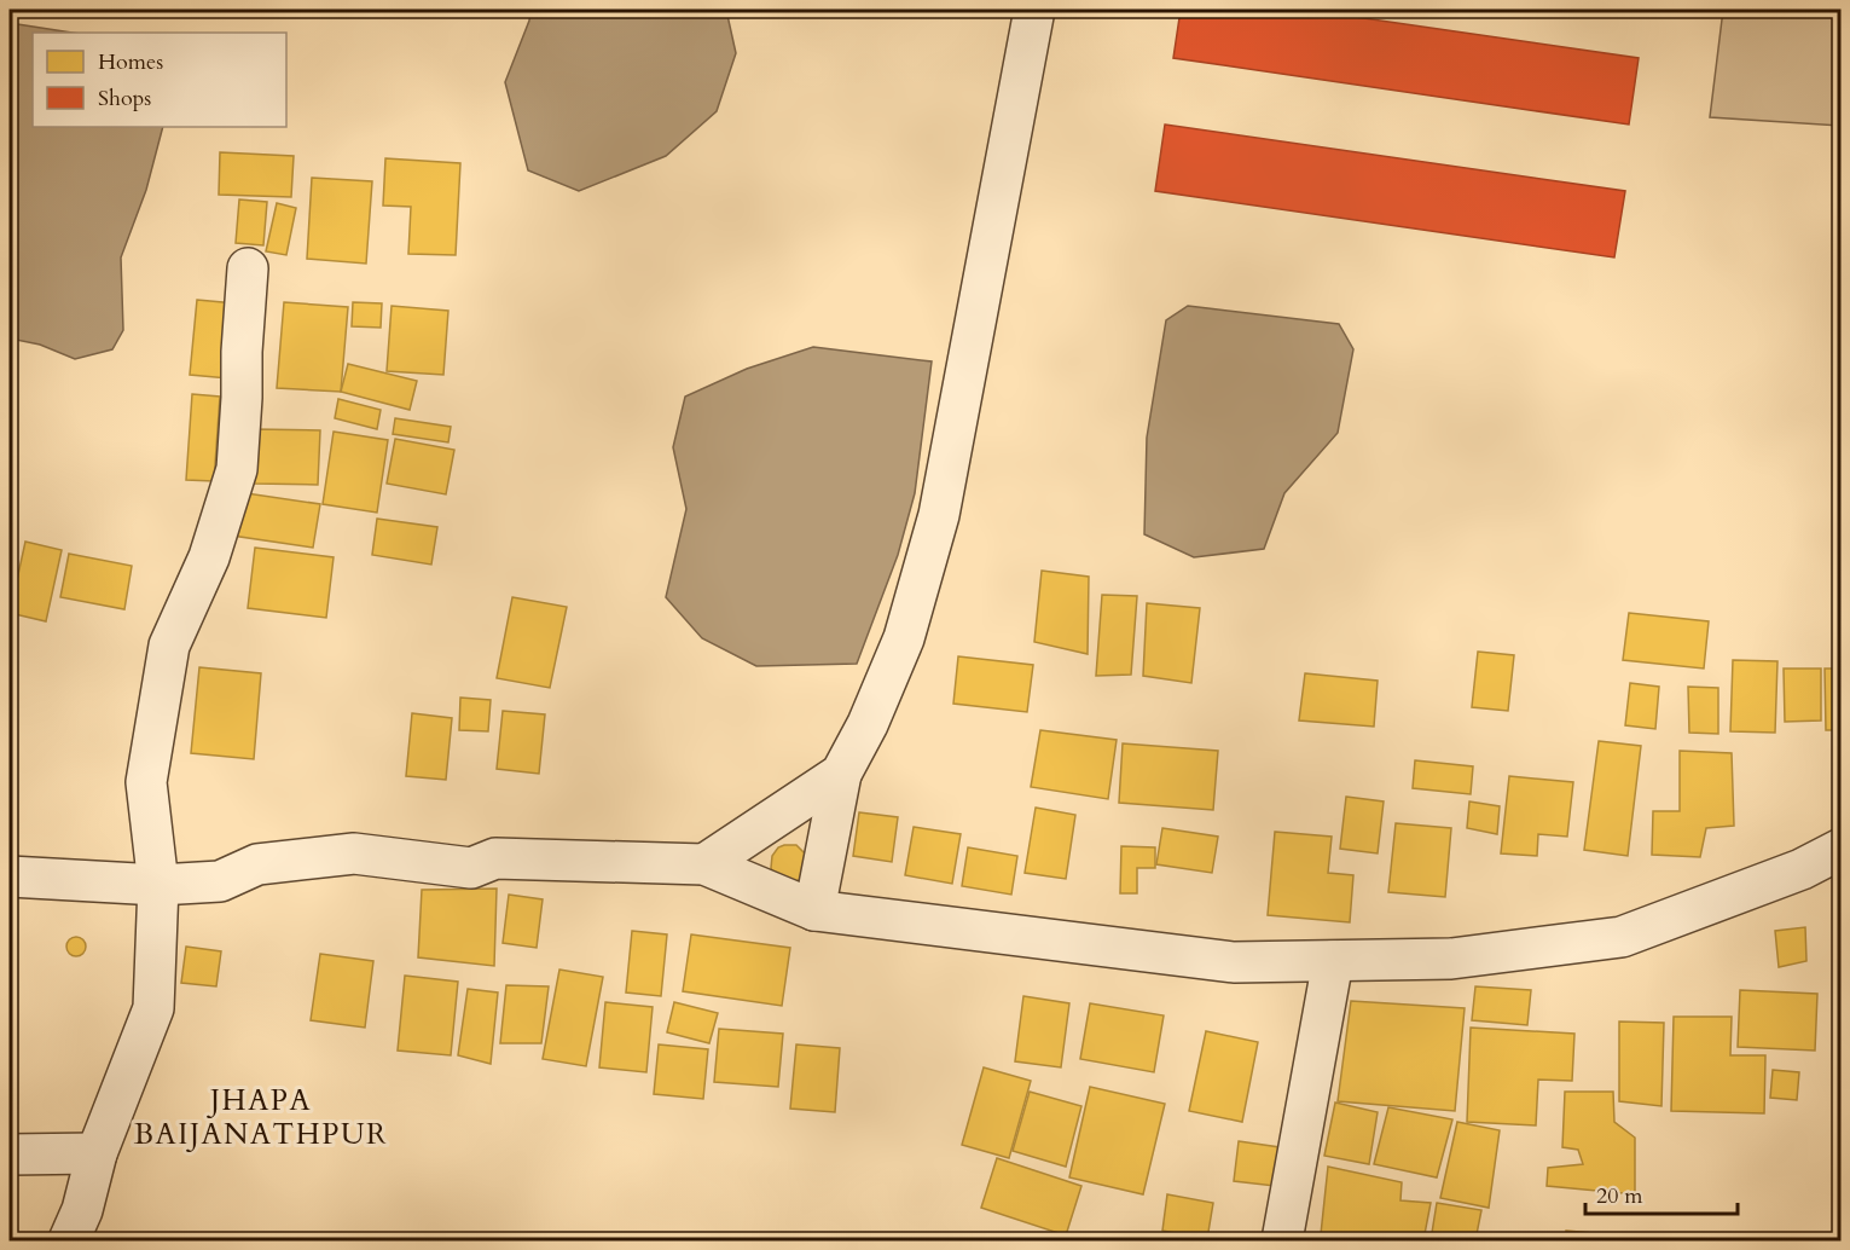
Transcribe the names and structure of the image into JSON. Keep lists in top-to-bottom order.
{
  "districts": ["JHAPA BAIJANATHPUR"],
  "legend": ["Homes", "Shops"],
  "scale_bar": "20 m"
}
